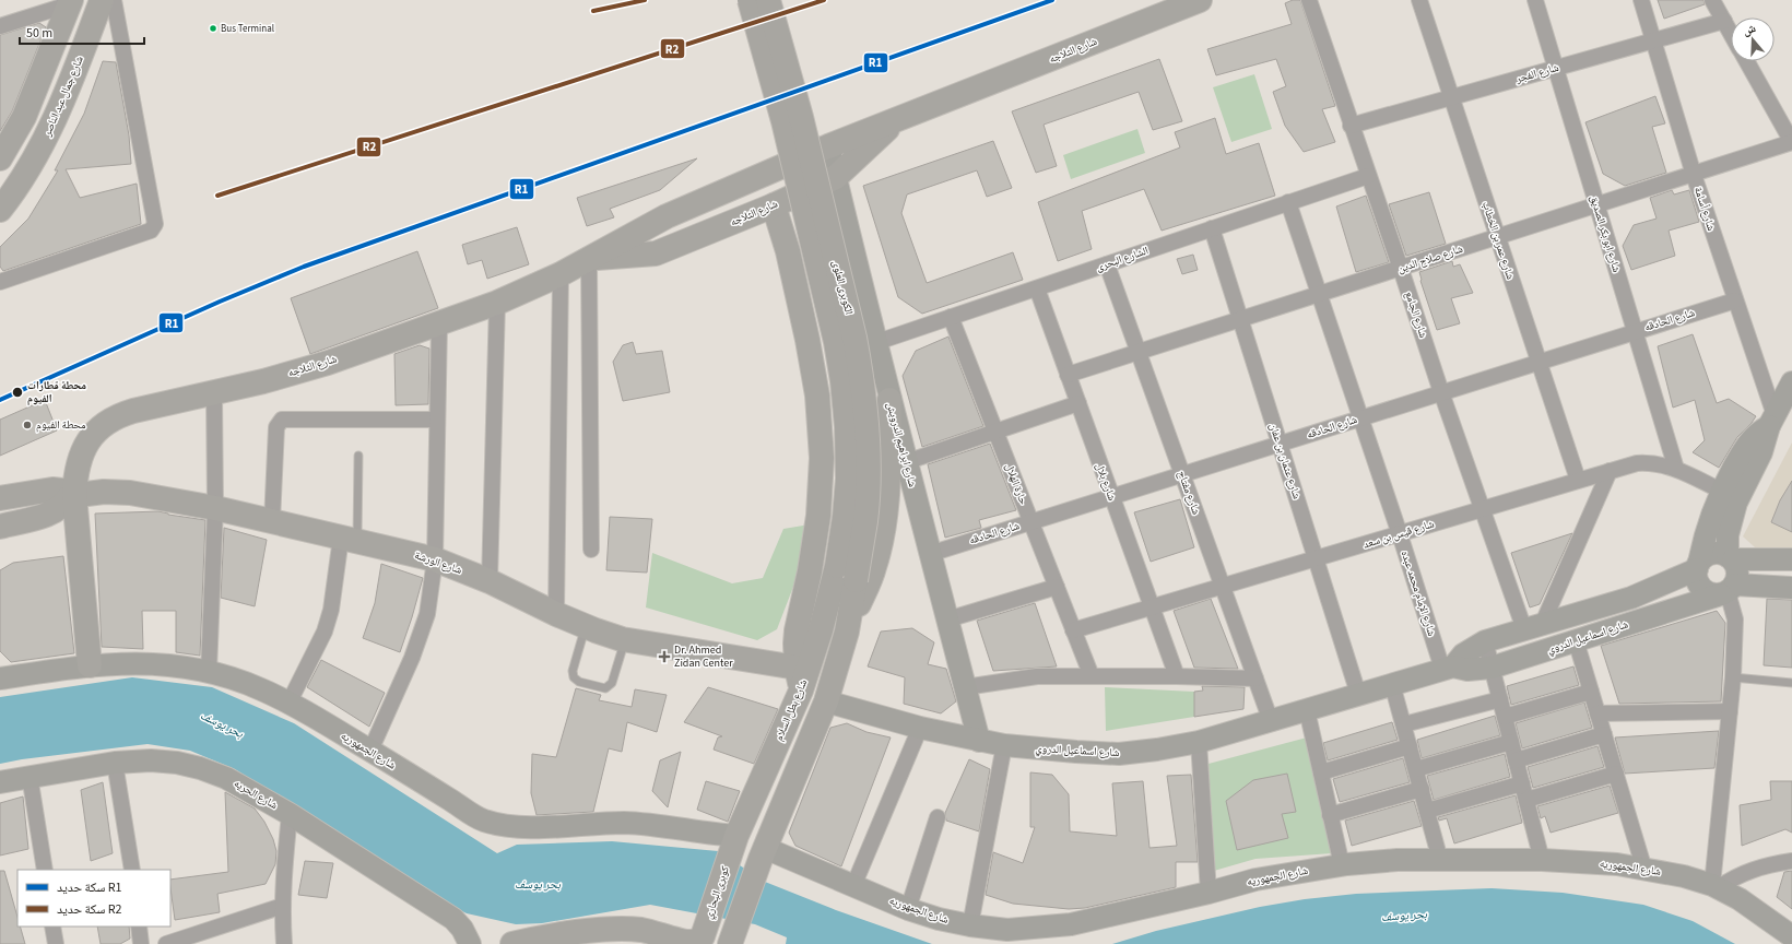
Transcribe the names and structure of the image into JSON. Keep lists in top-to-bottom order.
{
  "streets": {
    "main road": [
      "شارع الثلاجه",
      "شارع جمال عبد الناصر",
      "الكوبرى العلوى",
      "شارع الورشة",
      "شارع بطل السلام",
      "كوبرى البحاري"
    ],
    "street": [
      "شارع الفجر",
      "شارع أسامة",
      "شارع ابو بكر الصديق",
      "شارع عمر بن الخطاب",
      "الشارع البحرى",
      "شارع صلاح الدين",
      "شارع الجامع",
      "شارع الحادقه",
      "شارع ابراهيم الدرويش",
      "شارع عثمان بن عفان",
      "شارع بلال",
      "حارة الهلال",
      "شارع مفتاح",
      "شارع قيس بن سعد",
      "شارع الإمام محمد عبده",
      "شارع اسماعيل الدروي",
      "شارع الجمهوريه",
      "شارع الحريه"
    ]
  },
  "crossings": [
    ["شارع الثلاجه", "شارع ابراهيم الدرويش"],
    ["شارع الثلاجه", "شارع الورشة"],
    ["شارع الثلاجه", "شارع الجمهوريه"],
    ["شارع الفجر", "شارع أسامة"],
    ["شارع الفجر", "شارع ابو بكر الصديق"],
    ["شارع الفجر", "شارع عمر بن الخطاب"],
    ["شارع الفجر", "شارع الجامع"],
    ["شارع أسامة", "شارع صلاح الدين"],
    ["شارع أسامة", "شارع الحادقه"],
    ["شارع ابو بكر الصديق", "شارع صلاح الدين"],
    ["شارع ابو بكر الصديق", "شارع الحادقه"],
    ["شارع ابو بكر الصديق", "شارع قيس بن سعد"],
    ["شارع عمر بن الخطاب", "شارع صلاح الدين"],
    ["شارع عمر بن الخطاب", "شارع الحادقه"],
    ["شارع عمر بن الخطاب", "شارع قيس بن سعد"],
    ["الشارع البحرى", "شارع الجامع"],
    ["الشارع البحرى", "شارع ابراهيم الدرويش"],
    ["الشارع البحرى", "شارع عثمان بن عفان"],
    ["الشارع البحرى", "شارع بلال"],
    ["الشارع البحرى", "حارة الهلال"],
    ["الشارع البحرى", "شارع مفتاح"],
    ["الشارع البحرى", "شارع الإمام محمد عبده"],
    ["شارع صلاح الدين", "شارع الجامع"],
    ["شارع صلاح الدين", "شارع عثمان بن عفان"],
    ["شارع صلاح الدين", "شارع بلال"],
    ["شارع صلاح الدين", "شارع مفتاح"],
    ["شارع صلاح الدين", "شارع الإمام محمد عبده"],
    ["الكوبرى العلوى", "شارع بطل السلام"],
    ["شارع الجامع", "شارع الحادقه"],
    ["شارع الجامع", "شارع قيس بن سعد"],
    ["شارع الجامع", "شارع اسماعيل الدروي"],
    ["شارع الحادقه", "شارع ابراهيم الدرويش"],
    ["شارع الحادقه", "شارع عثمان بن عفان"],
    ["شارع الحادقه", "شارع بلال"],
    ["شارع الحادقه", "حارة الهلال"],
    ["شارع الحادقه", "شارع مفتاح"],
    ["شارع الحادقه", "شارع الإمام محمد عبده"],
    ["شارع ابراهيم الدرويش", "شارع اسماعيل الدروي"],
    ["شارع عثمان بن عفان", "شارع قيس بن سعد"],
    ["شارع عثمان بن عفان", "شارع اسماعيل الدروي"],
    ["شارع بلال", "شارع قيس بن سعد"],
    ["حارة الهلال", "شارع قيس بن سعد"],
    ["شارع مفتاح", "شارع قيس بن سعد"],
    ["شارع مفتاح", "شارع اسماعيل الدروي"],
    ["شارع قيس بن سعد", "شارع الإمام محمد عبده"],
    ["شارع الورشة", "شارع بطل السلام"],
    ["شارع الإمام محمد عبده", "شارع اسماعيل الدروي"],
    ["شارع بطل السلام", "شارع الجمهوريه"],
    ["شارع بطل السلام", "كوبرى البحاري"],
    ["شارع الجمهوريه", "كوبرى البحاري"]
  ],
  "water": ["بحر يوسف"],
  "places": {
    "other": ["Bus Terminal", "محطة قطارات الفيوم", "محطة الفيوم"],
    "health": ["Dr. Ahmed Zidan Center"]
  },
  "lines": ["rail line R1", "rail line R2"],
  "legend": ["سكة حديد R1", "سكة حديد R2"],
  "scale_bar": "50 m",
  "north": "top"
}
